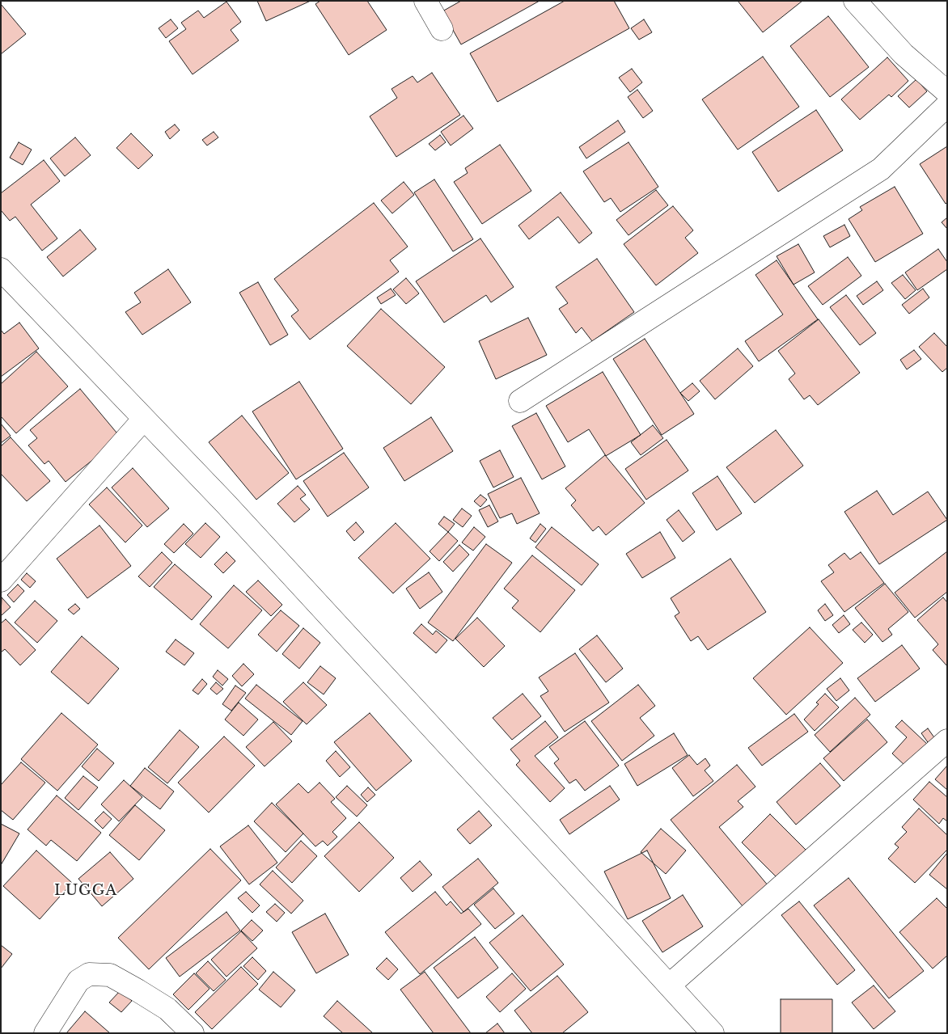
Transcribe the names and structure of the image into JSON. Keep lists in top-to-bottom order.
{
  "districts": ["LUGGA"]
}
